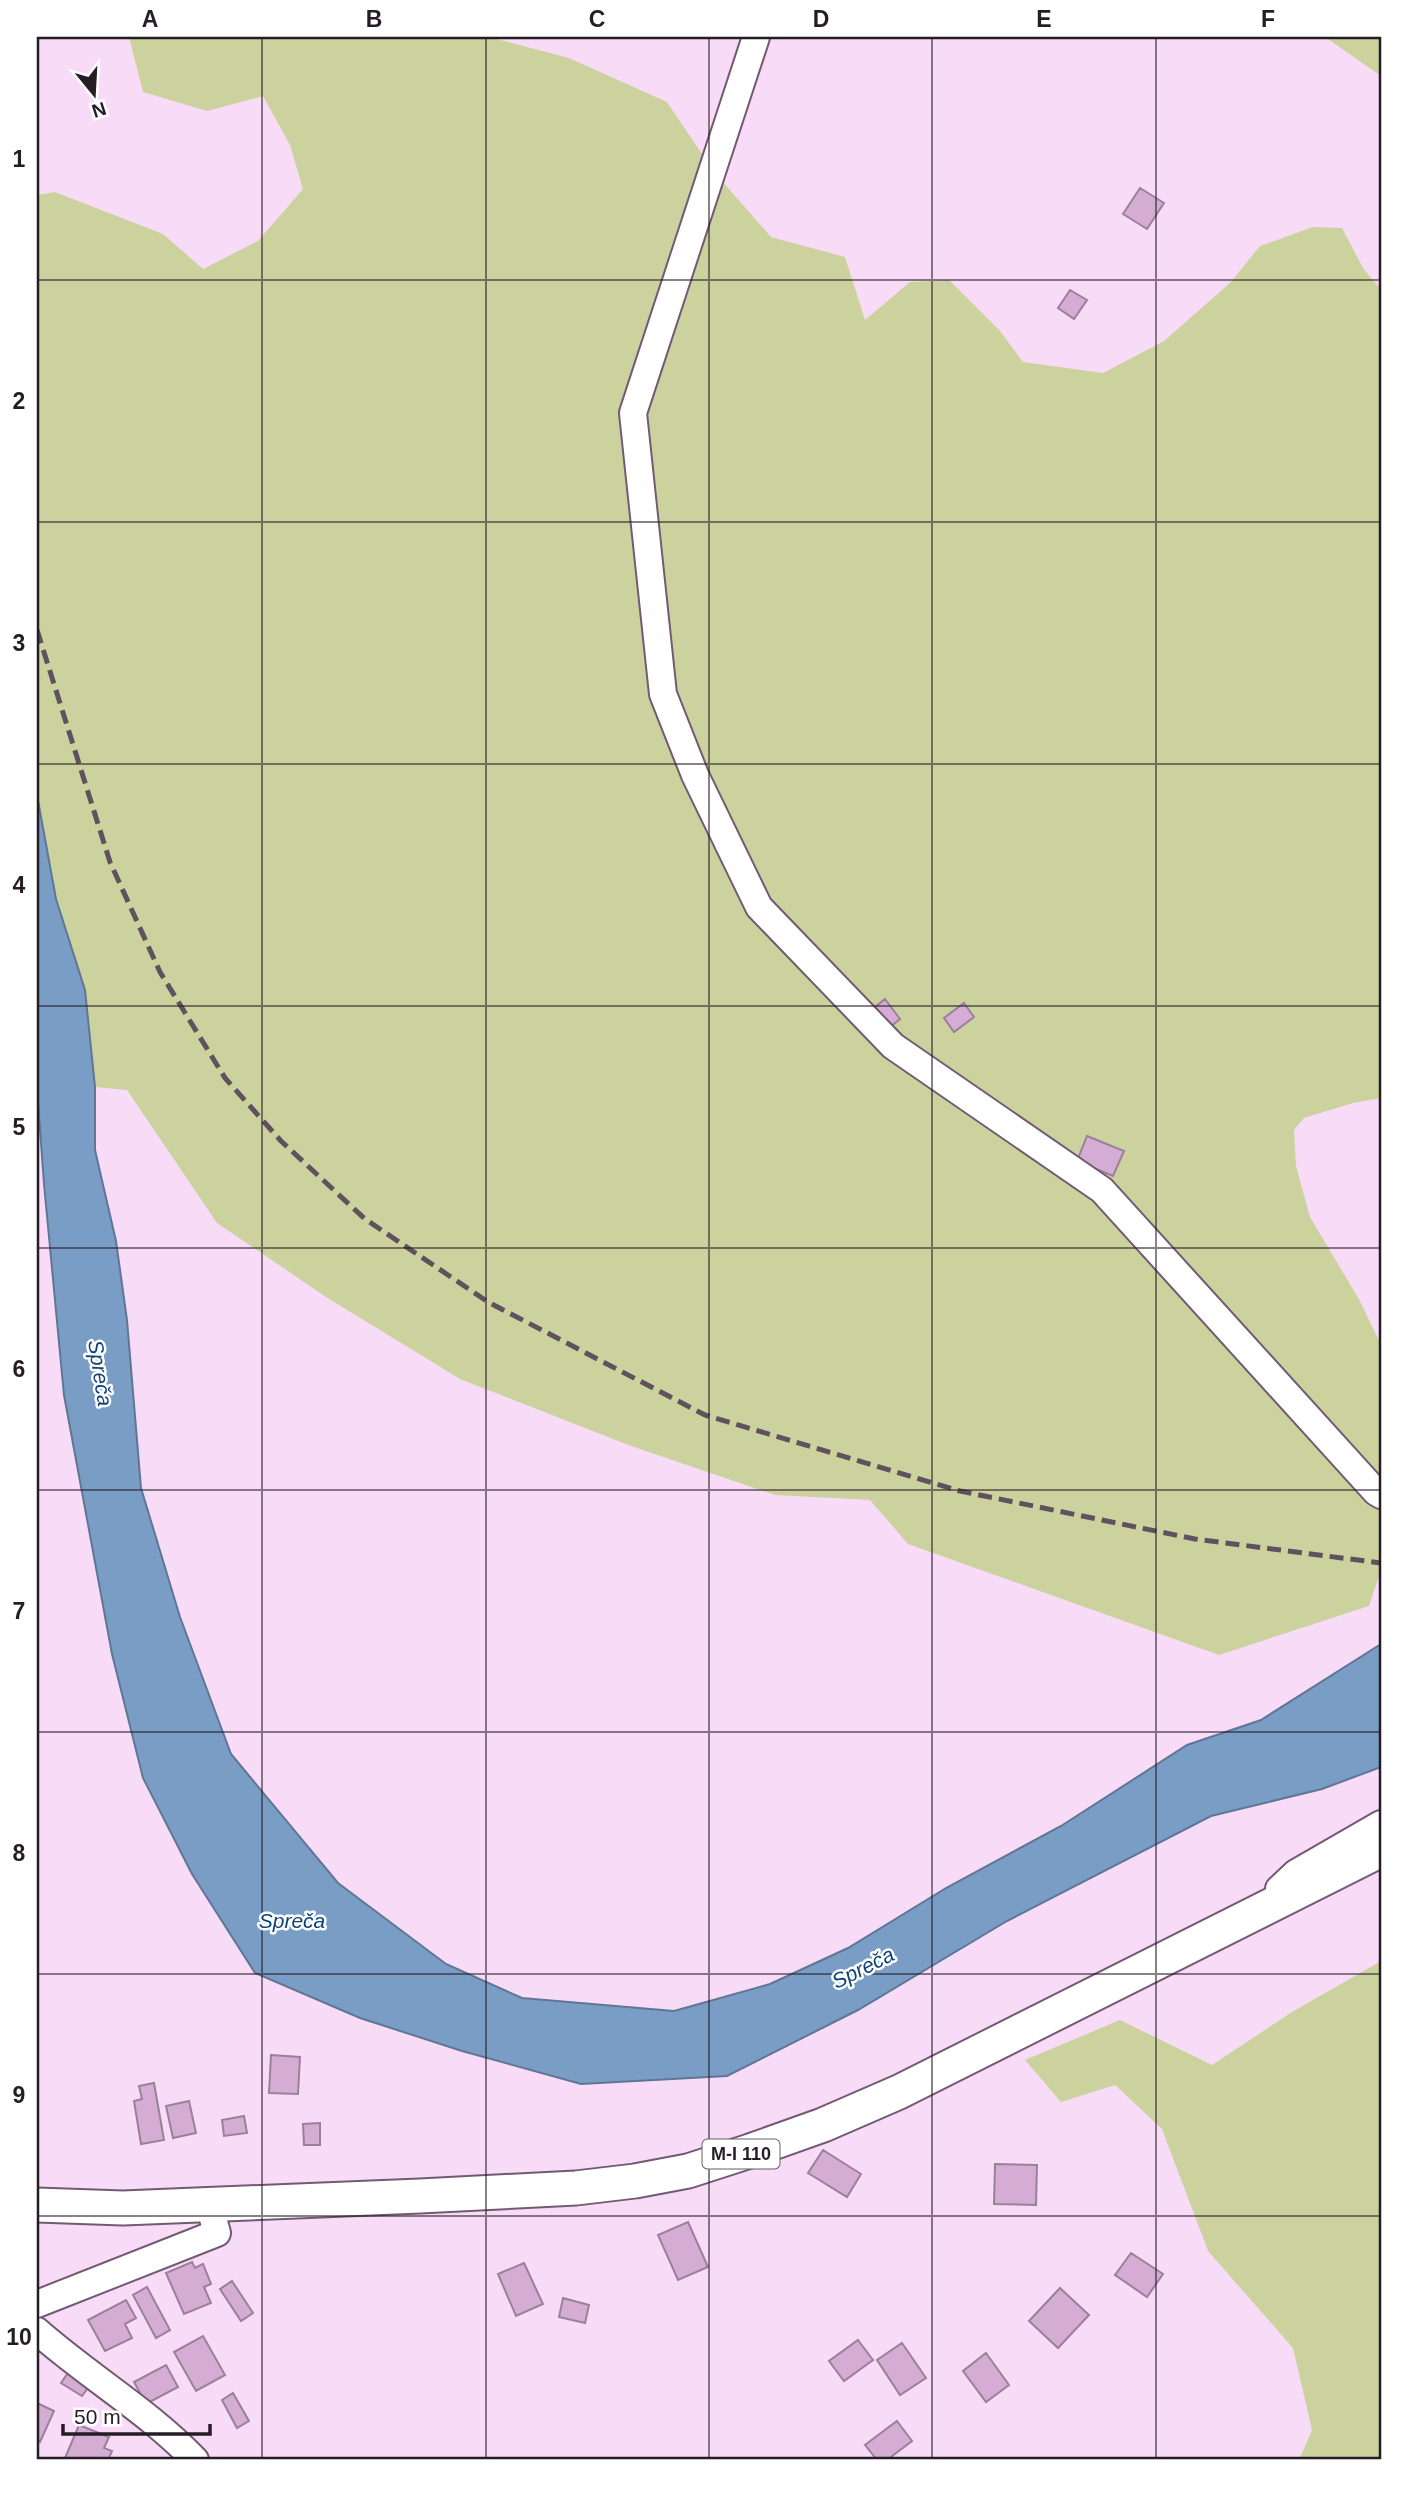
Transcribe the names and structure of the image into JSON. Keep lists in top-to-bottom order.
{
  "streets": {
    "main road": ["M-I 110"]
  },
  "water": ["Spreča"],
  "scale_bar": "50 m",
  "north": "bottom",
  "grid": {
    "columns": [
      "A",
      "B",
      "C",
      "D",
      "E",
      "F"
    ],
    "rows": [
      "1",
      "2",
      "3",
      "4",
      "5",
      "6",
      "7",
      "8",
      "9",
      "10"
    ]
  }
}
